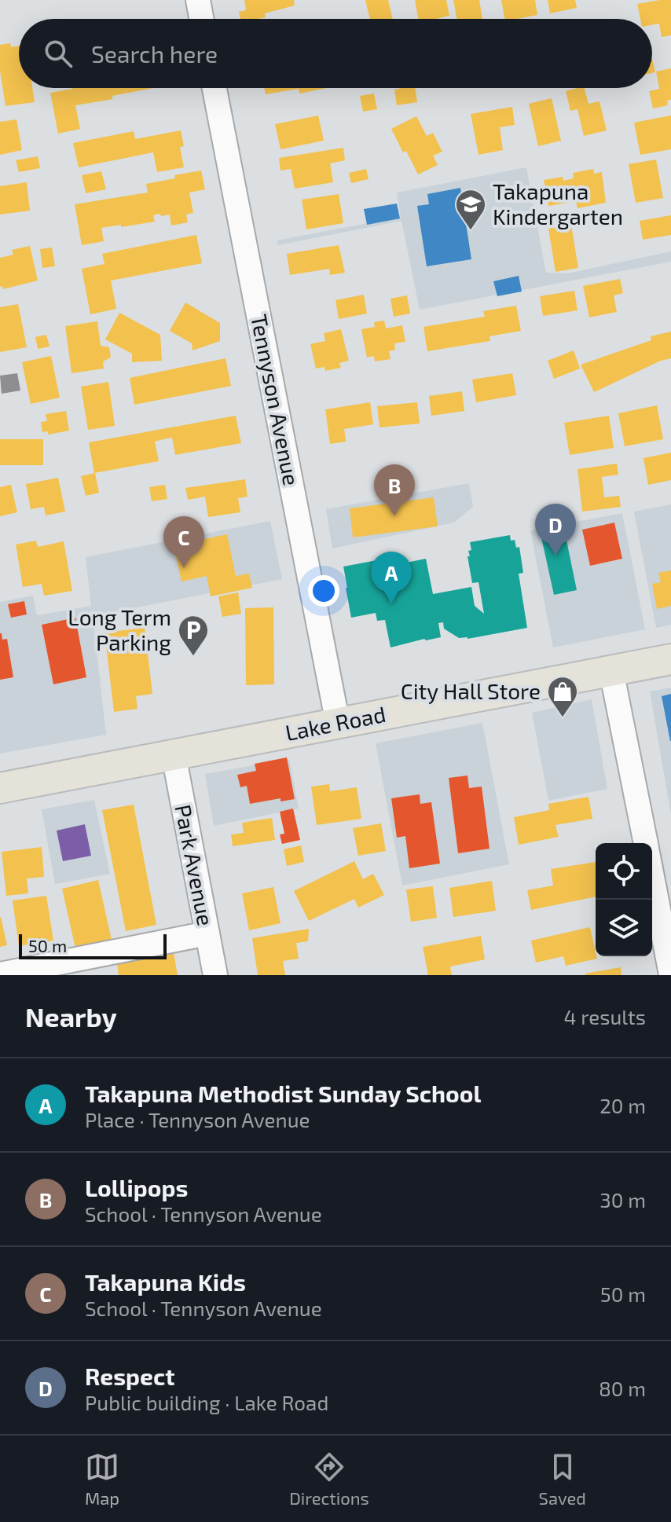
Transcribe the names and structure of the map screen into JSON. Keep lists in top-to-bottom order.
{
  "streets": {
    "main road": ["Lake Road"],
    "street": ["Tennyson Avenue", "Park Avenue"]
  },
  "crossings": [
    ["Tennyson Avenue", "Lake Road"],
    ["Lake Road", "Park Avenue"]
  ],
  "places": {
    "school or university": ["Takapuna Kindergarten"],
    "parking": ["Long Term Parking"],
    "shop": ["City Hall Store"]
  },
  "scale_bar": "50 m",
  "page": {
    "search": "Search here",
    "pins": [
      "B",
      "D",
      "C",
      "A"
    ],
    "scale": "50 m",
    "heading": ["Nearby", "4 results"],
    "list": [
      {
        "mark": "A",
        "name": "Takapuna Methodist Sunday School",
        "note": "Place · Tennyson Avenue",
        "value": "20 m"
      },
      {
        "mark": "B",
        "name": "Lollipops",
        "note": "School · Tennyson Avenue",
        "value": "30 m"
      },
      {
        "mark": "C",
        "name": "Takapuna Kids",
        "note": "School · Tennyson Avenue",
        "value": "50 m"
      },
      {
        "mark": "D",
        "name": "Respect",
        "note": "Public building · Lake Road",
        "value": "80 m"
      }
    ],
    "nav": ["Map", "Directions", "Saved"]
  }
}
